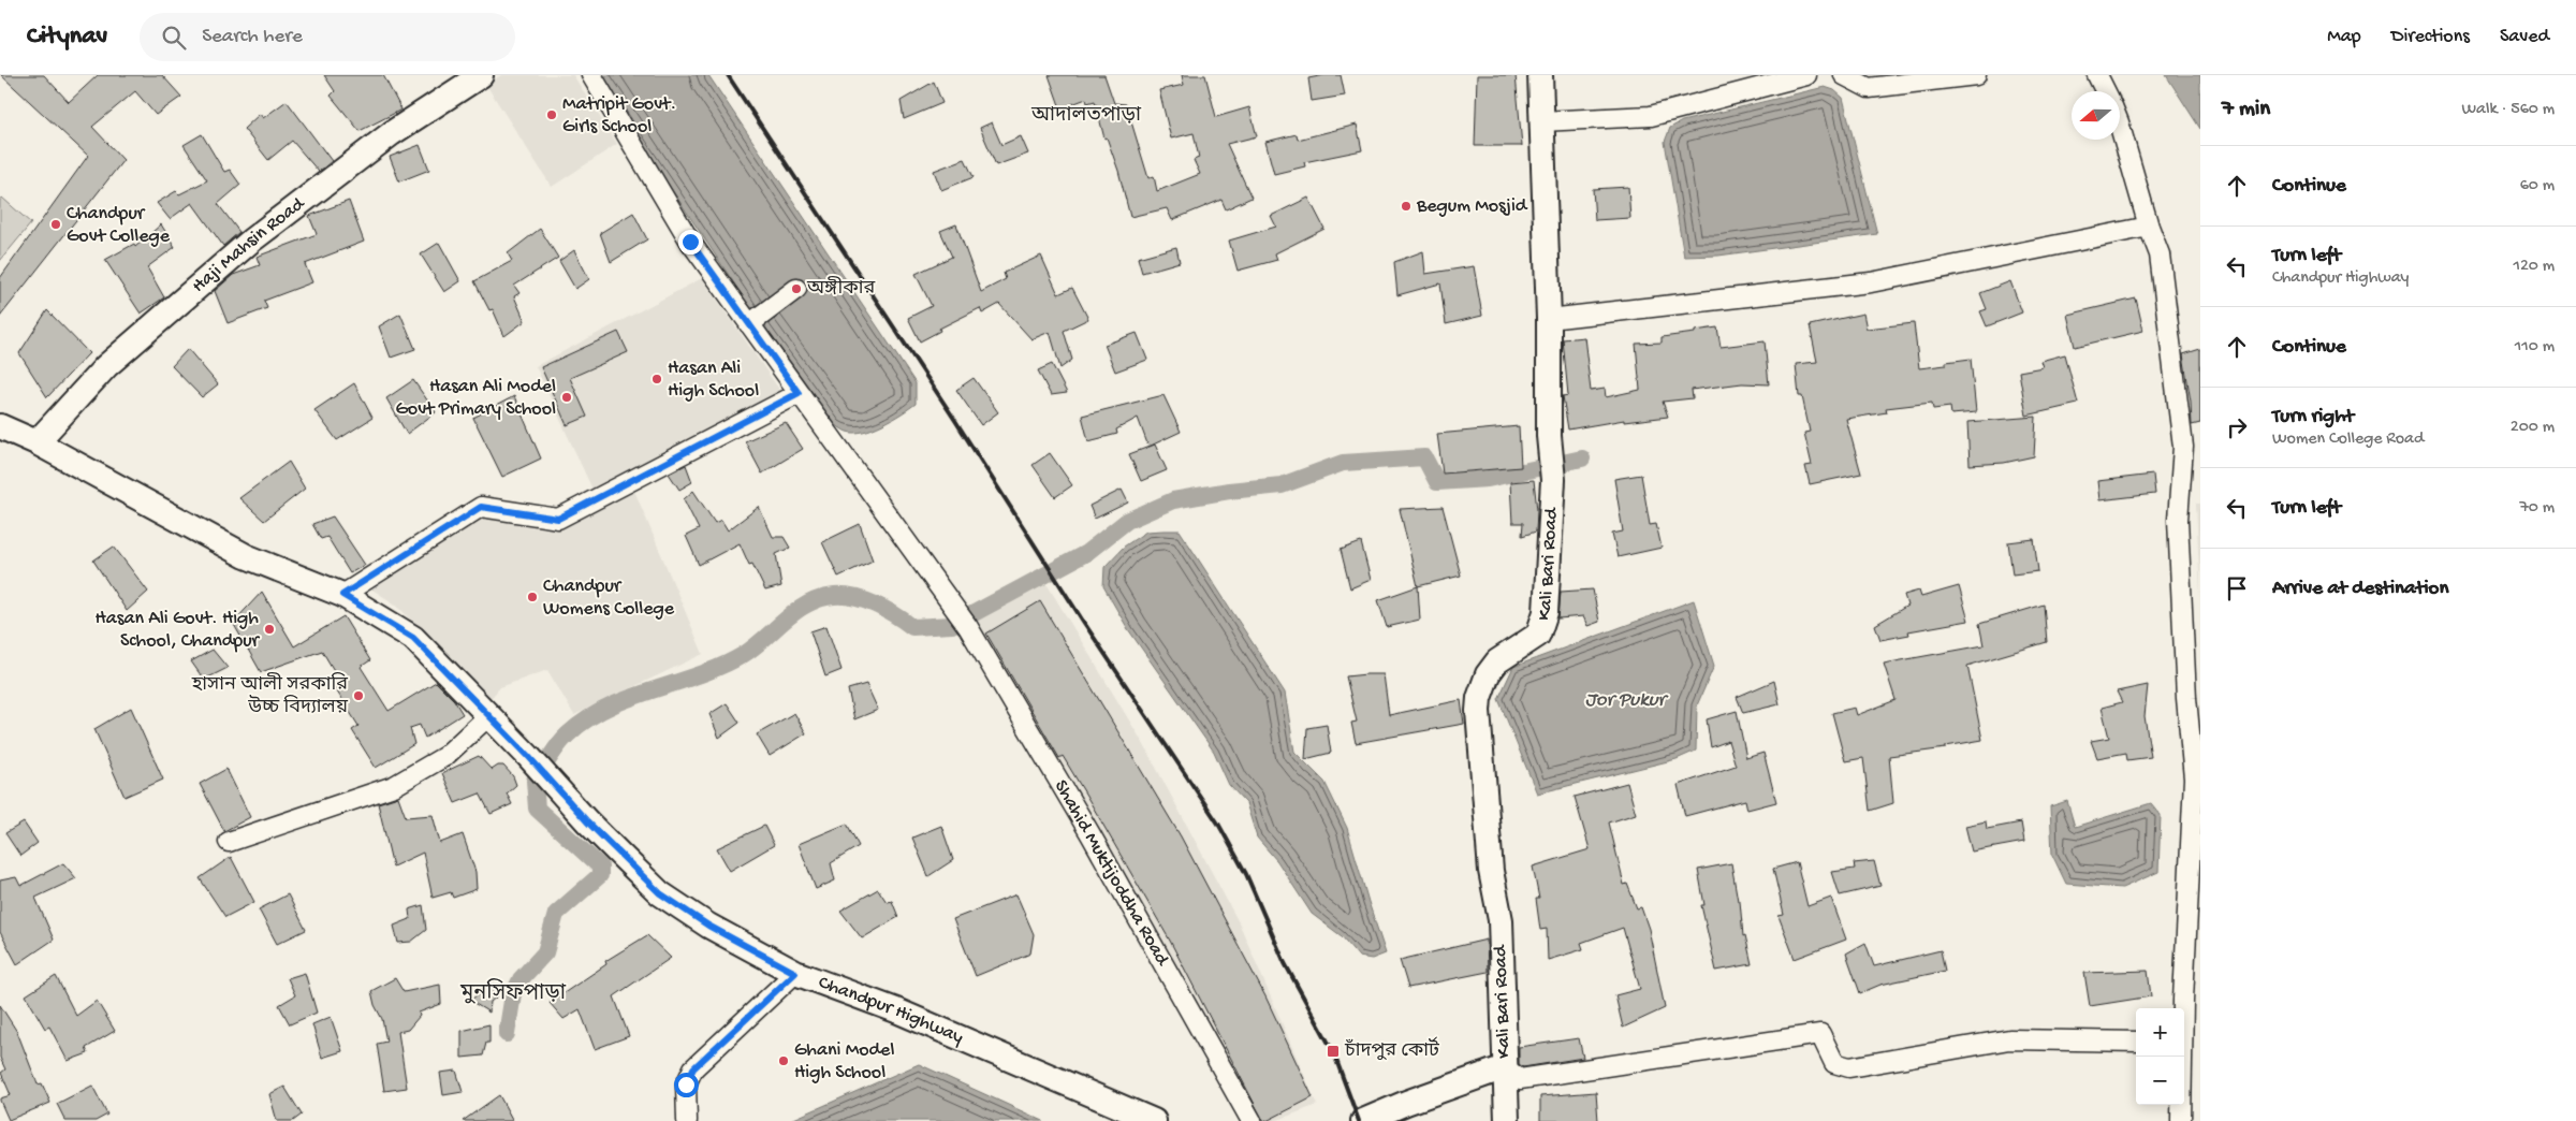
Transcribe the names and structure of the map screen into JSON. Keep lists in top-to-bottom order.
{
  "streets": {
    "main road": ["Haji Mahsin Road", "Kali Bari Road", "Chandpur Highway"],
    "street": ["Shahid Muktijoddha Road"]
  },
  "crossings": [
    ["Haji Mahsin Road", "Chandpur Highway"]
  ],
  "districts": ["আদালতপাড়া", "মুনসিফপাড়া"],
  "water": ["Jor Pukur"],
  "places": {
    "other": [
      "Matripit Govt. Girls School",
      "Begum Mosjid",
      "Chandpur Govt College",
      "অঙ্গীকার",
      "Hasan Ali High School",
      "Hasan Ali Model Govt Primary School",
      "Chandpur Womens College",
      "Hasan Ali Govt. High School, Chandpur",
      "হাসান আলী সরকারি উচ্চ বিদ্যালয়",
      "Ghani Model High School"
    ],
    "transit": ["চাঁদপুর কোর্ট"]
  },
  "north": "left",
  "page": {
    "header": "Citynav",
    "search": "Search here",
    "nav": ["Map", "Directions", "Saved"],
    "heading": ["7 min", "Walk · 560 m"],
    "list": [
      ["Continue", "60 m"],
      ["Turn left", "Chandpur Highway", "120 m"],
      ["Continue", "110 m"],
      ["Turn right", "Women College Road", "200 m"],
      ["Turn left", "70 m"],
      "Arrive at destination"
    ],
    "map_buttons": ["+", "−"]
  }
}
